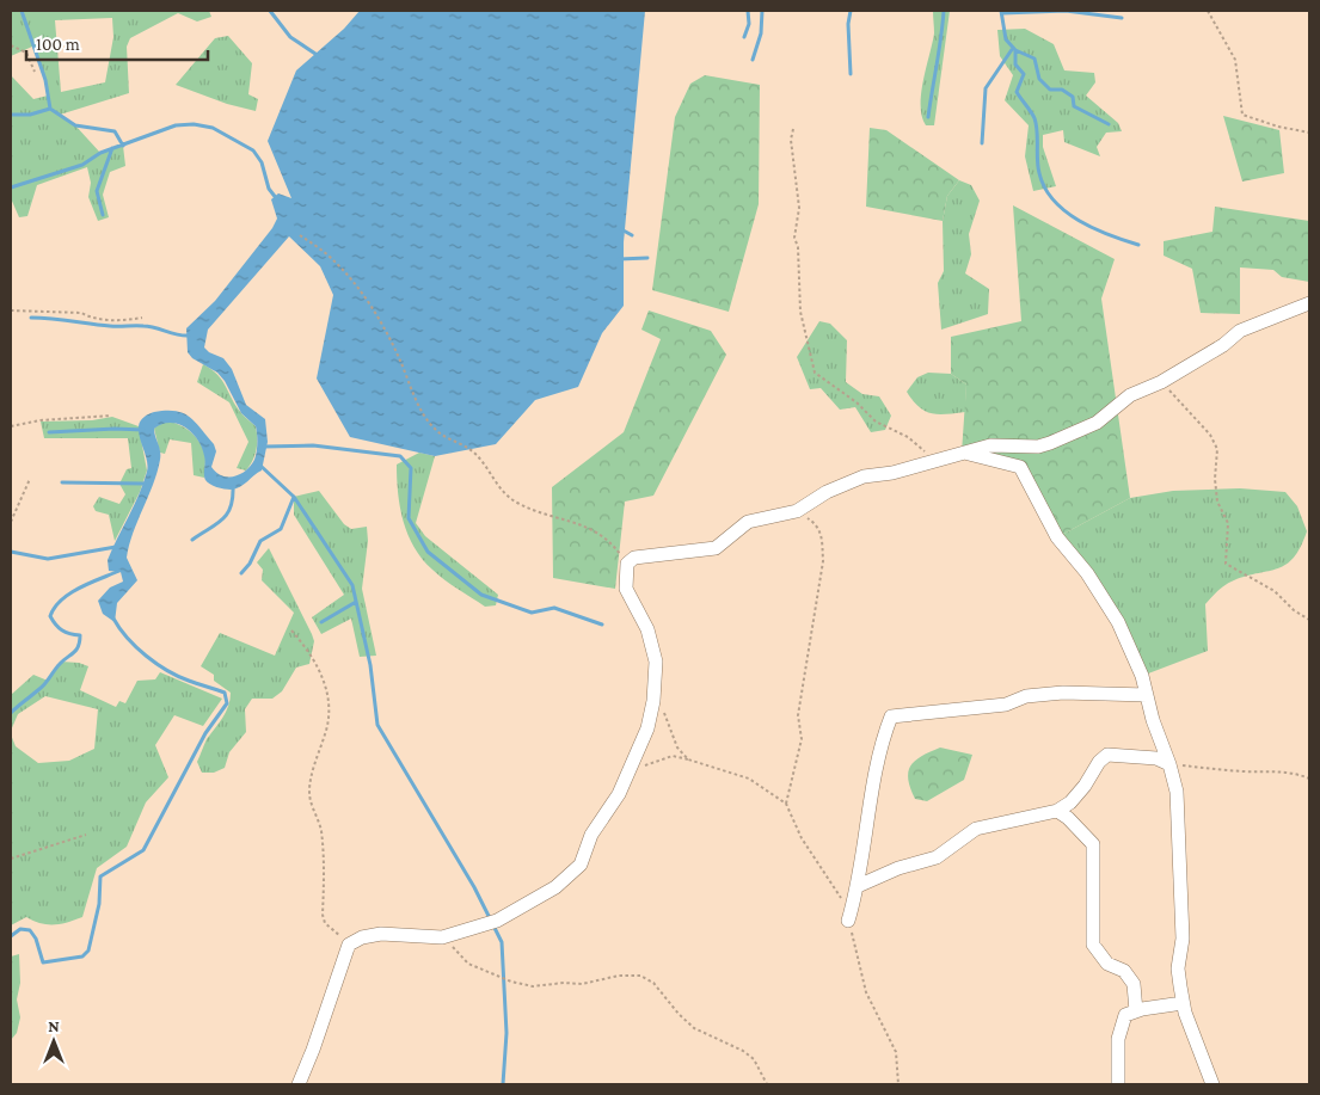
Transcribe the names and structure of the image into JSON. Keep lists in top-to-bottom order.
{
  "scale_bar": "100 m",
  "north": "top"
}
